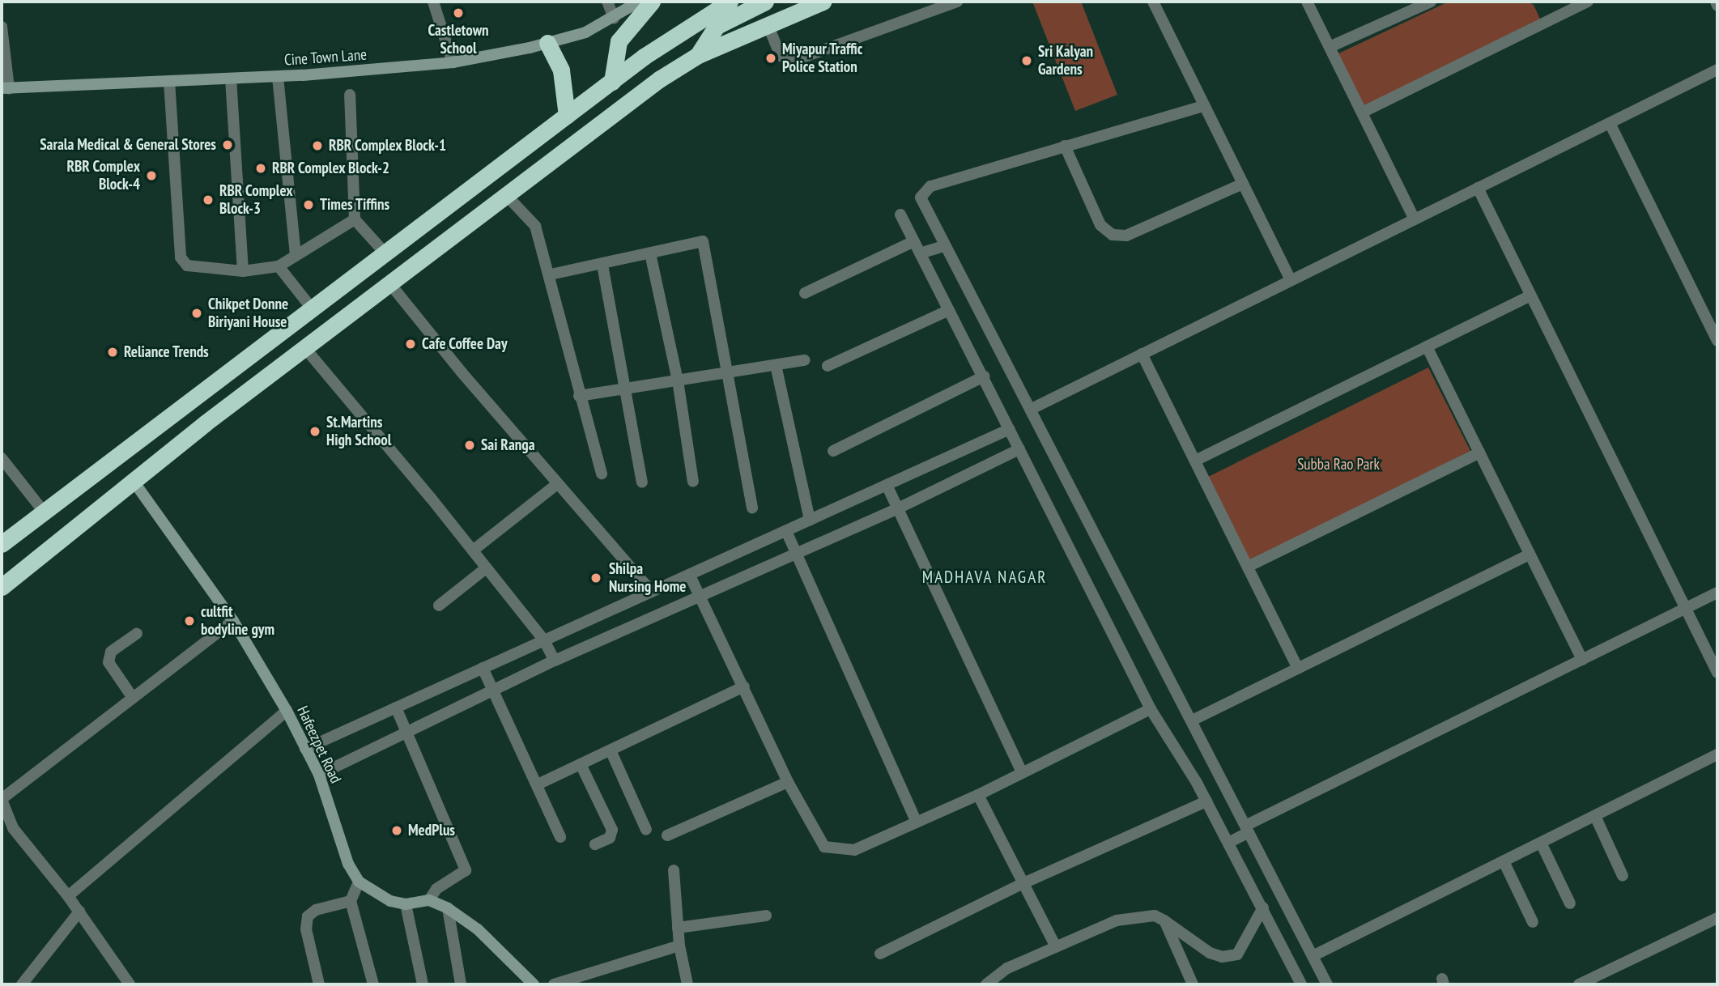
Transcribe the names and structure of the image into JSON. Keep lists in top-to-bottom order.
{
  "streets": {
    "street": ["Cine Town Lane", "Hafeezpet Road"]
  },
  "districts": ["MADHAVA NAGAR"],
  "parks": ["Subba Rao Park"],
  "places": [
    "Castletown School",
    "Miyapur Traffic Police Station",
    "Sri Kalyan Gardens",
    "Sarala Medical & General Stores",
    "RBR Complex Block-1",
    "RBR Complex Block-2",
    "RBR Complex Block-4",
    "RBR Complex Block-3",
    "Times Tiffins",
    "Chikpet Donne Biriyani House",
    "Cafe Coffee Day",
    "Reliance Trends",
    "St.Martins High School",
    "Sai Ranga",
    "Shilpa Nursing Home",
    "cultfit bodyline gym",
    "MedPlus"
  ]
}
